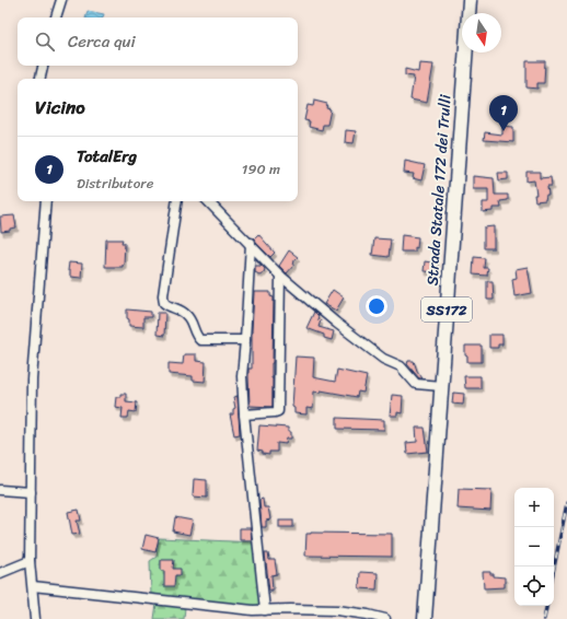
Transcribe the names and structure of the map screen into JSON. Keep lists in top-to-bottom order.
{
  "streets": {
    "main road": ["Strada Statale 172 dei Trulli", "SS172"]
  },
  "north": "bottom",
  "page": {
    "search": "Cerca qui",
    "heading": "Vicino",
    "pins": "1",
    "list": [
      {
        "mark": "1",
        "name": "TotalErg",
        "note": "Distributore",
        "value": "190 m"
      }
    ],
    "map_buttons": ["+", "−"]
  }
}
